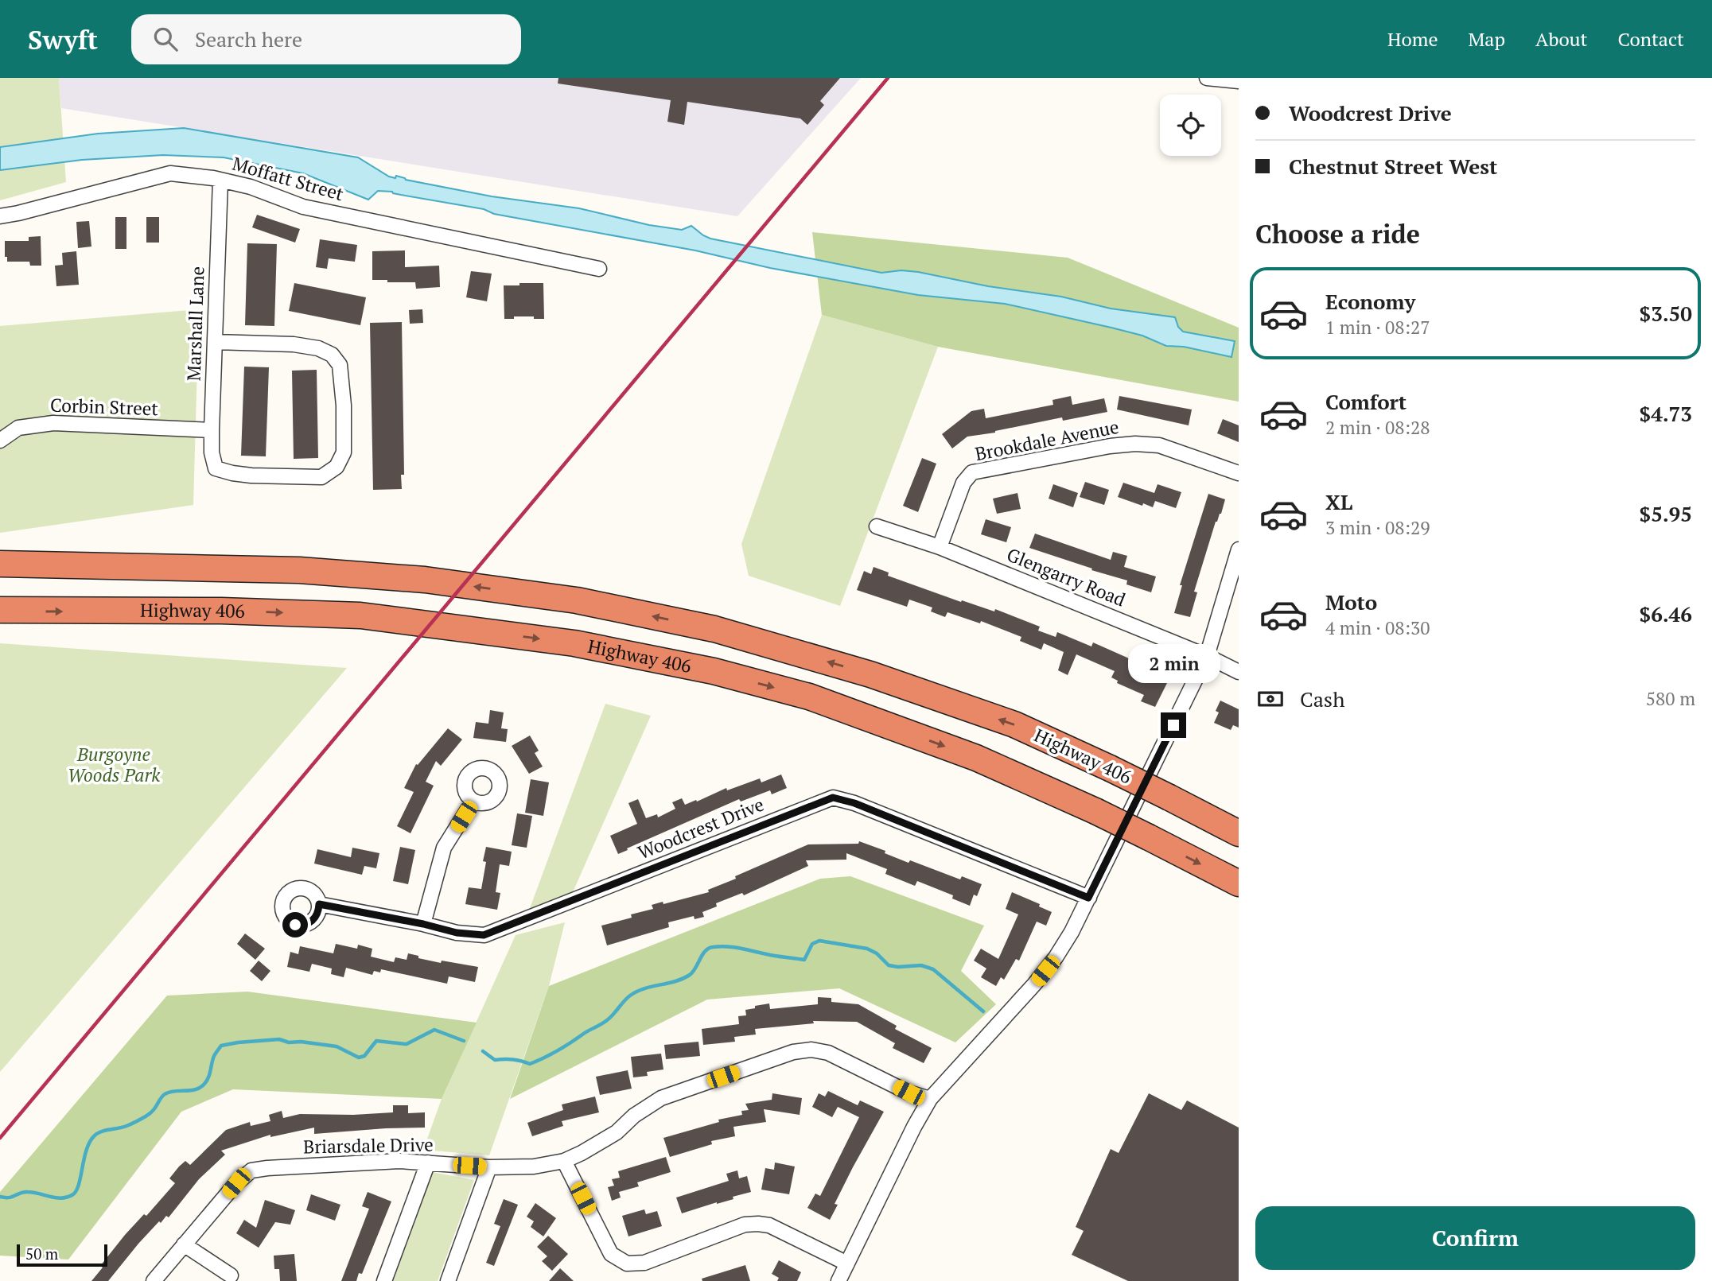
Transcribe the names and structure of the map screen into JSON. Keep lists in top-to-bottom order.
{
  "streets": {
    "highway": ["Highway 406"],
    "street": [
      "Moffatt Street",
      "Marshall Lane",
      "Corbin Street",
      "Brookdale Avenue",
      "Glengarry Road",
      "Woodcrest Drive",
      "Briarsdale Drive"
    ]
  },
  "crossings": [
    ["Moffatt Street", "Marshall Lane"],
    ["Marshall Lane", "Corbin Street"],
    ["Brookdale Avenue", "Glengarry Road"]
  ],
  "parks": ["Burgoyne Woods Park"],
  "scale_bar": "50 m",
  "page": {
    "header": "Swyft",
    "search": "Search here",
    "nav": [
      "Home",
      "Map",
      "About",
      "Contact"
    ],
    "banner": ["Woodcrest Drive", "Chestnut Street West"],
    "heading": "Choose a ride",
    "list": [
      {
        "name": "Economy",
        "note": "1 min · 08:27",
        "value": "$3.50"
      },
      {
        "name": "Comfort",
        "note": "2 min · 08:28",
        "value": "$4.73"
      },
      {
        "name": "XL",
        "note": "3 min · 08:29",
        "value": "$5.95"
      },
      {
        "name": "Moto",
        "note": "4 min · 08:30",
        "value": "$6.46"
      }
    ],
    "bubble": "2 min",
    "pay": ["Cash", "580 m"],
    "buttons": "Confirm",
    "scale": "50 m"
  }
}
